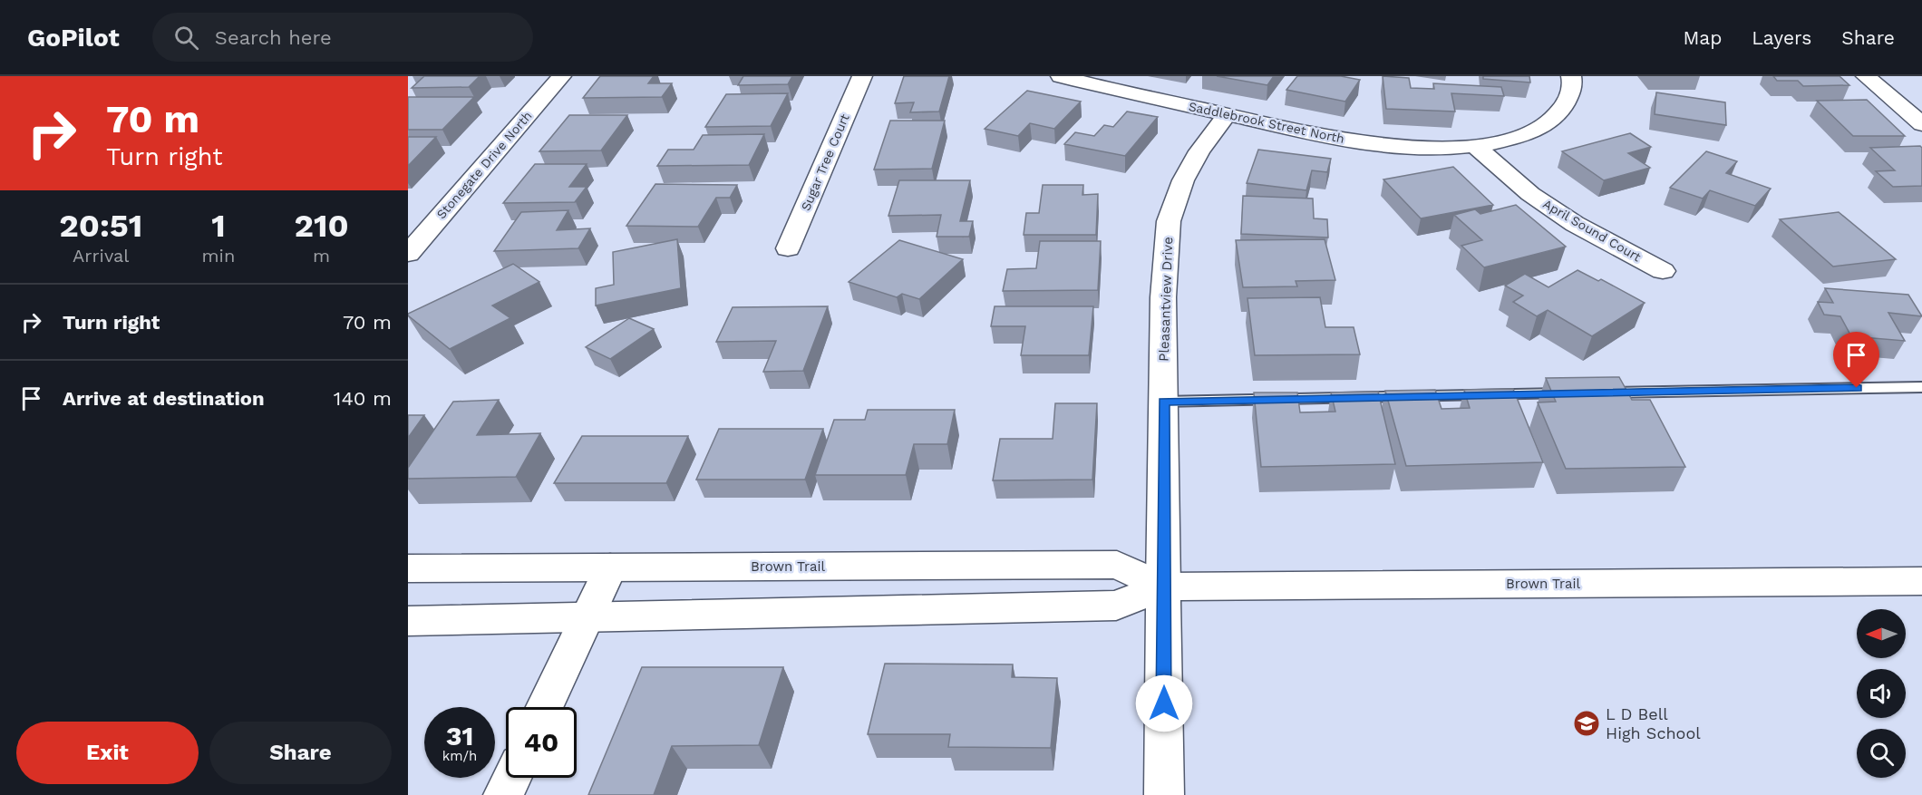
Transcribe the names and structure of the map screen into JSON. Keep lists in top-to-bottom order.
{
  "streets": {
    "street": [
      "Saddlebrook Street North",
      "Sugar Tree Court",
      "Stonegate Drive North",
      "April Sound Court",
      "Pleasantview Drive",
      "Brown Trail"
    ]
  },
  "crossings": [
    ["Saddlebrook Street North", "April Sound Court"],
    ["Saddlebrook Street North", "Pleasantview Drive"],
    ["Pleasantview Drive", "Brown Trail"]
  ],
  "places": {
    "school or university": ["L D Bell High School"]
  },
  "north": "left",
  "page": {
    "header": "GoPilot",
    "search": "Search here",
    "nav": ["Map", "Layers", "Share"],
    "turn": ["70 m", "Turn right"],
    "eta": [
      "20:51",
      "Arrival",
      "1",
      "min",
      "210",
      "m"
    ],
    "list": [
      {
        "name": "Turn right",
        "value": "70 m"
      },
      {
        "name": "Arrive at destination",
        "value": "140 m"
      }
    ],
    "speed": "31 km/h",
    "limit": "40",
    "buttons": ["Exit", "Share"]
  }
}
